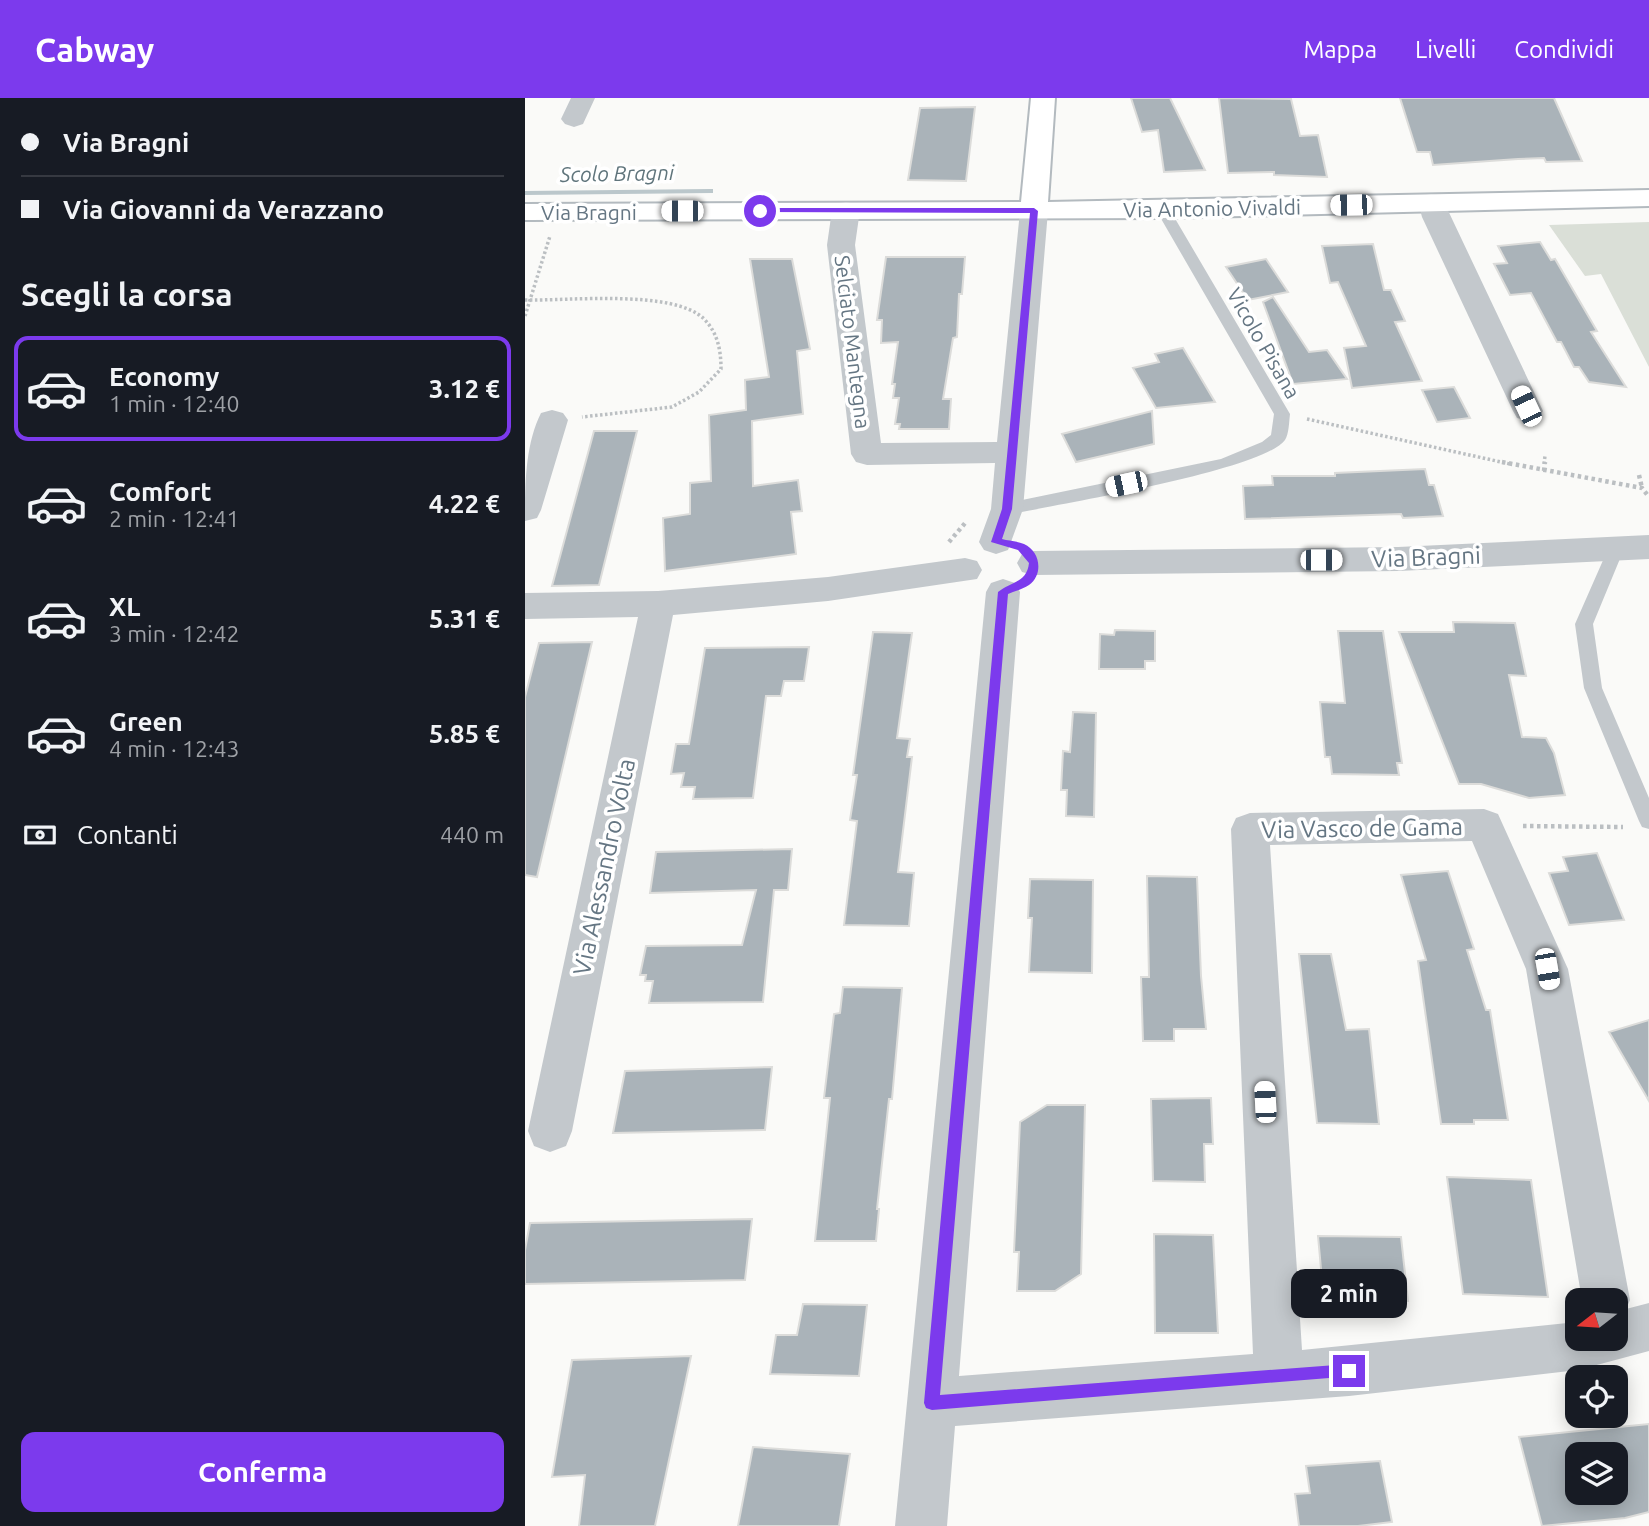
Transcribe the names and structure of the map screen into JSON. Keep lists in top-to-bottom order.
{
  "streets": {
    "street": [
      "Via Antonio Vivaldi",
      "Via Bragni",
      "Selciato Mantegna",
      "Via Vasco de Gama",
      "Via Alessandro Volta"
    ],
    "lane": ["Vicolo Pisana"]
  },
  "crossings": [
    ["Via Antonio Vivaldi", "Via Bragni"],
    ["Via Antonio Vivaldi", "Vicolo Pisana"],
    ["Via Bragni", "Selciato Mantegna"]
  ],
  "water": ["Scolo Bragni"],
  "north": "left",
  "page": {
    "header": "Cabway",
    "nav": ["Mappa", "Livelli", "Condividi"],
    "banner": ["Via Bragni", "Via Giovanni da Verazzano"],
    "heading": "Scegli la corsa",
    "list": [
      {
        "name": "Economy",
        "note": "1 min · 12:40",
        "value": "3.12 €"
      },
      {
        "name": "Comfort",
        "note": "2 min · 12:41",
        "value": "4.22 €"
      },
      {
        "name": "XL",
        "note": "3 min · 12:42",
        "value": "5.31 €"
      },
      {
        "name": "Green",
        "note": "4 min · 12:43",
        "value": "5.85 €"
      }
    ],
    "pay": ["Contanti", "440 m"],
    "bubble": "2 min",
    "buttons": "Conferma"
  }
}
